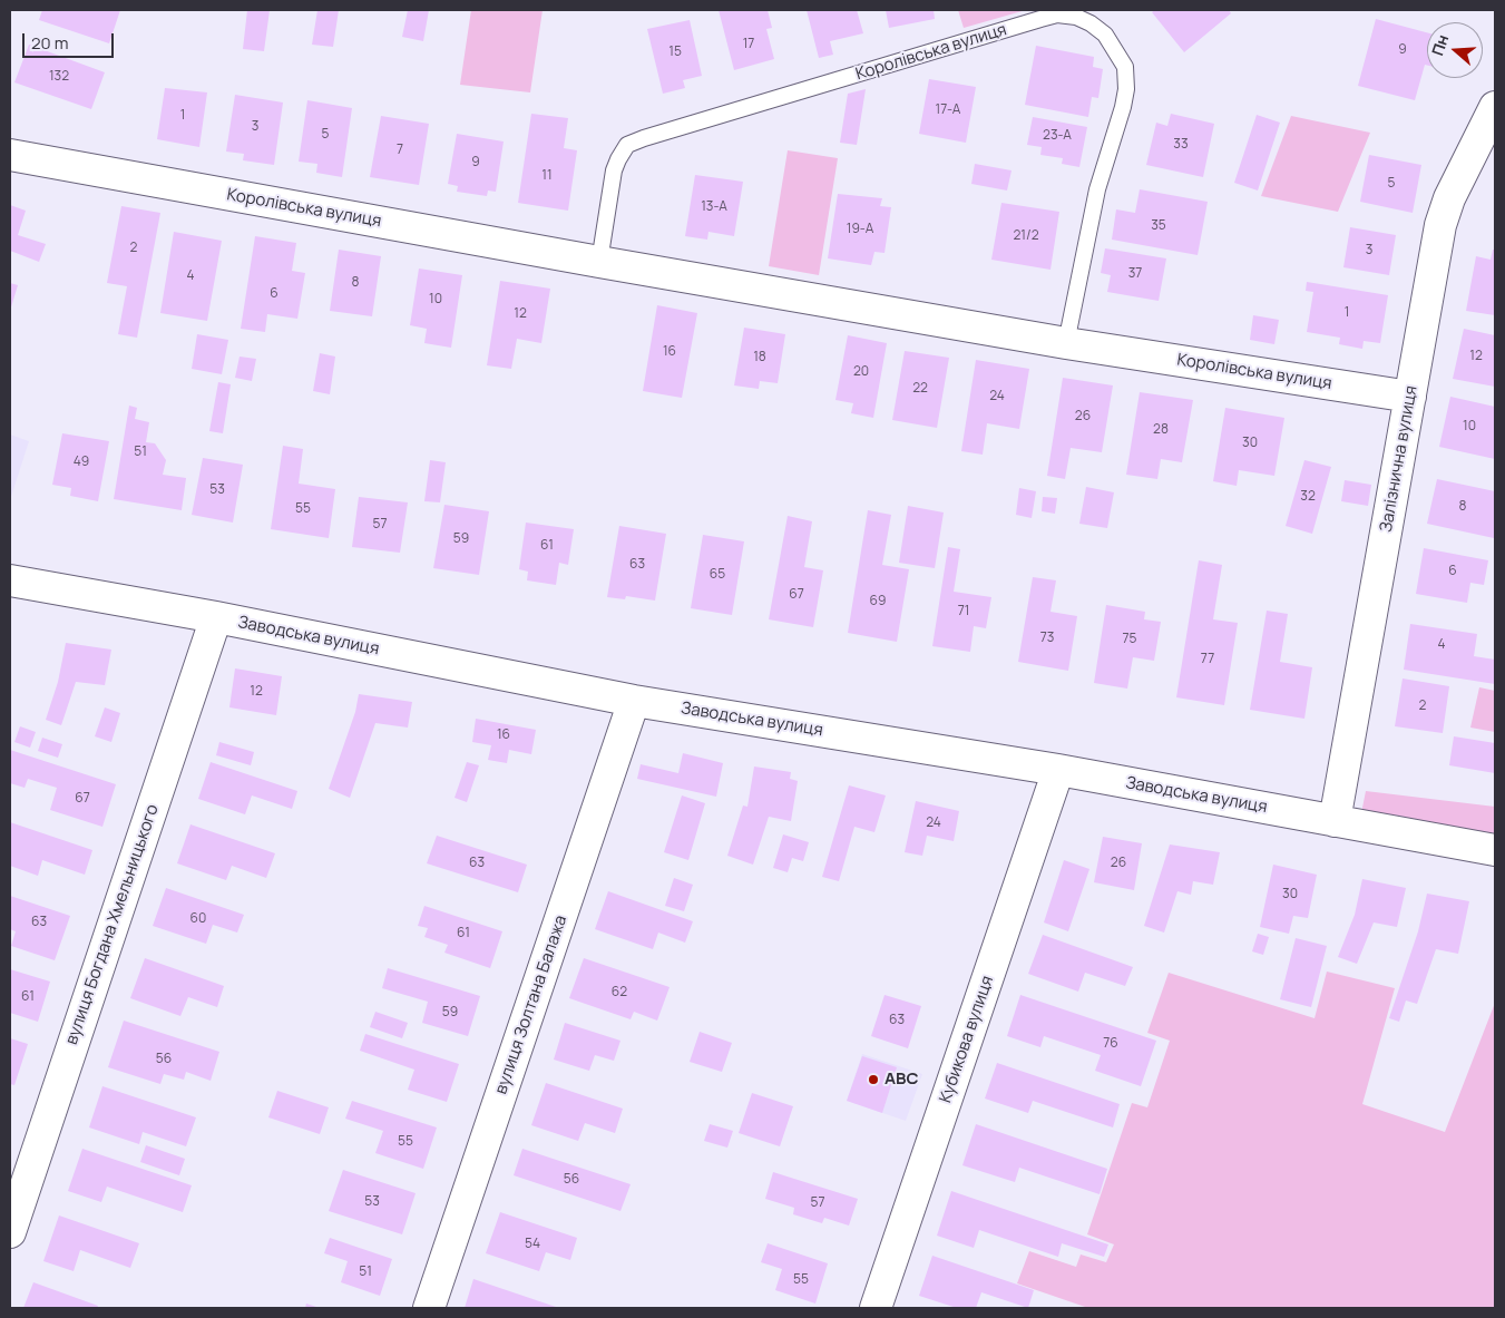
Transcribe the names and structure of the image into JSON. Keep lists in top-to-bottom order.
{
  "streets": {
    "street": [
      "Королівська вулиця",
      "Залізнична вулиця",
      "Заводська вулиця",
      "вулиця Богдана Хмельницького",
      "вулиця Золтана Балажа",
      "Кубикова вулиця"
    ]
  },
  "crossings": [
    ["Королівська вулиця", "Залізнична вулиця"],
    ["Залізнична вулиця", "Заводська вулиця"],
    ["Заводська вулиця", "вулиця Богдана Хмельницького"],
    ["Заводська вулиця", "вулиця Золтана Балажа"],
    ["Заводська вулиця", "Кубикова вулиця"]
  ],
  "places": ["ABC"],
  "house_numbers": [
    "17",
    "9",
    "15",
    "132",
    "17-А",
    "1",
    "3",
    "5",
    "23-А",
    "33",
    "7",
    "9",
    "11",
    "5",
    "13-А",
    "35",
    "19-А",
    "21/2",
    "2",
    "3",
    "37",
    "4",
    "8",
    "6",
    "10",
    "1",
    "12",
    "16",
    "12",
    "18",
    "20",
    "22",
    "24",
    "26",
    "10",
    "28",
    "30",
    "51",
    "49",
    "53",
    "32",
    "8",
    "55",
    "57",
    "59",
    "61",
    "63",
    "6",
    "65",
    "67",
    "69",
    "71",
    "73",
    "75",
    "4",
    "77",
    "12",
    "2",
    "16",
    "67",
    "24",
    "63",
    "26",
    "30",
    "60",
    "63",
    "61",
    "62",
    "61",
    "59",
    "63",
    "76",
    "56",
    "55",
    "56",
    "53",
    "57",
    "54",
    "51",
    "55"
  ],
  "scale_bar": "20 m",
  "north": "left"
}
